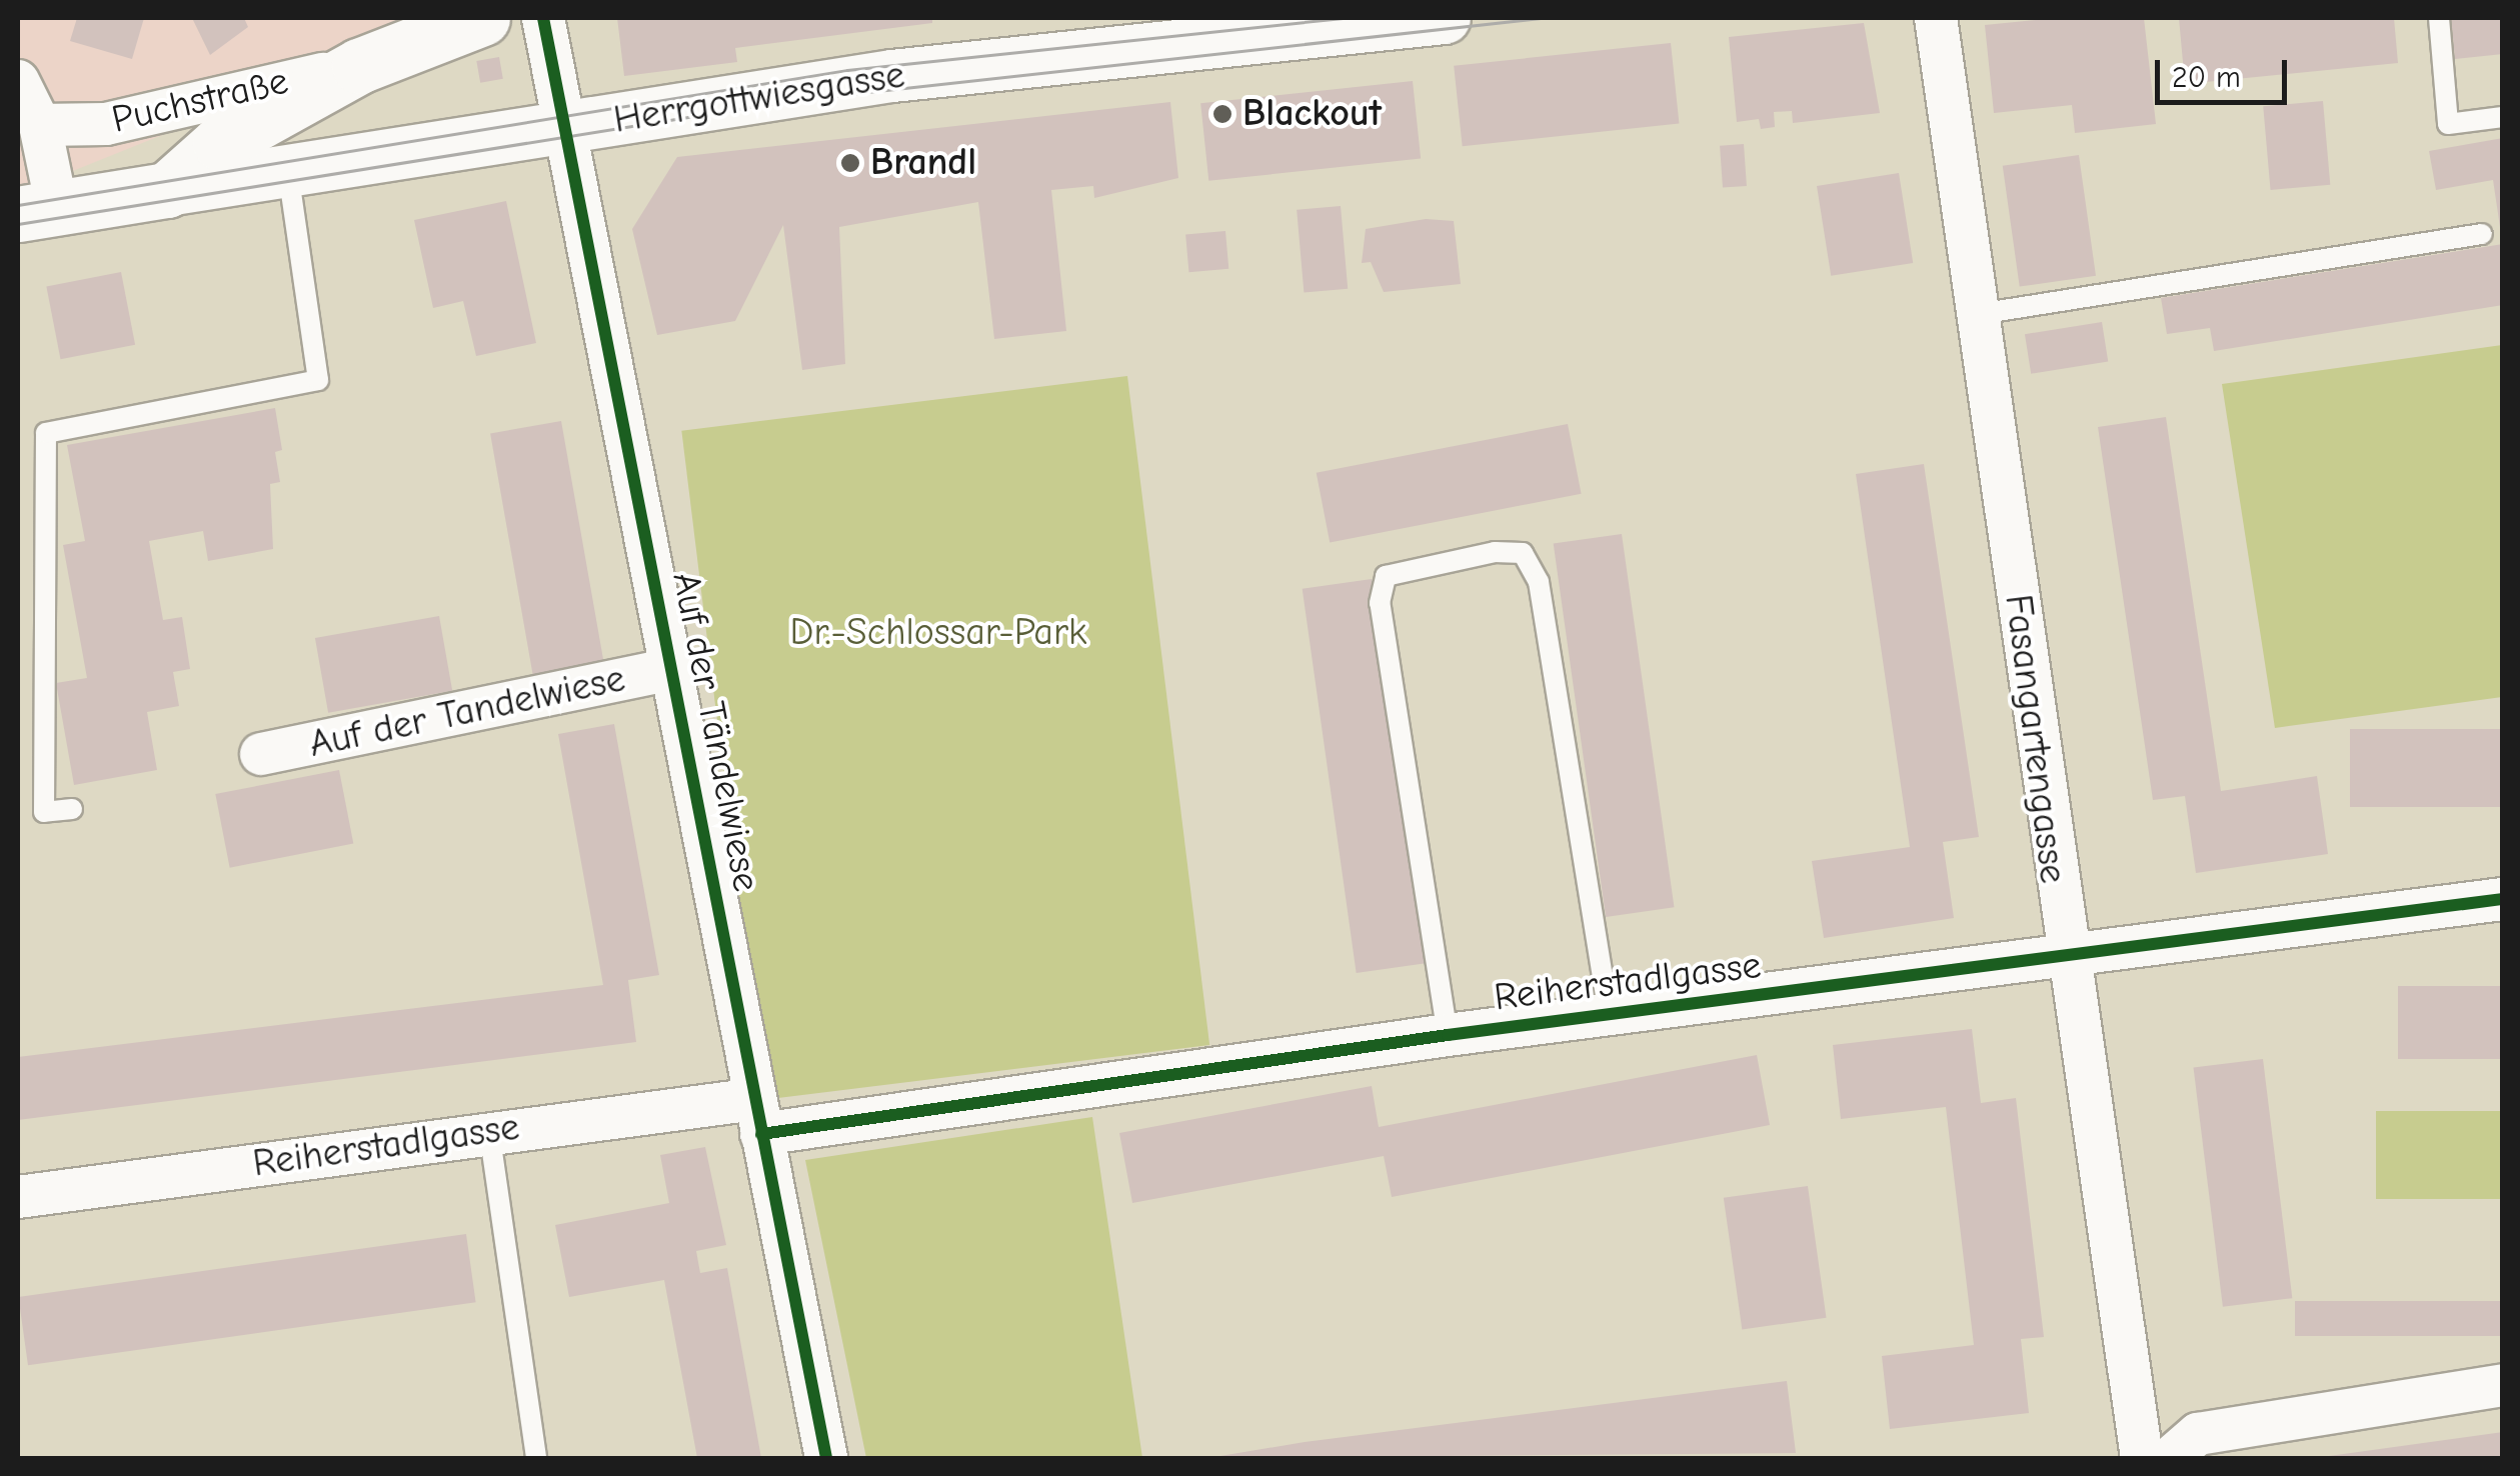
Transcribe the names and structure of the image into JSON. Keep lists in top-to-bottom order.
{
  "streets": {
    "main road": ["Herrgottwiesgasse", "Puchstraße"],
    "street": [
      "Auf der Tandelwiese",
      "Auf der Tändelwiese",
      "Fasangartengasse",
      "Reiherstadlgasse"
    ]
  },
  "crossings": [
    ["Herrgottwiesgasse", "Puchstraße"],
    ["Herrgottwiesgasse", "Auf der Tändelwiese"],
    ["Auf der Tandelwiese", "Auf der Tändelwiese"],
    ["Auf der Tändelwiese", "Reiherstadlgasse"],
    ["Fasangartengasse", "Reiherstadlgasse"]
  ],
  "parks": ["Dr.-Schlossar-Park"],
  "places": ["Blackout", "Brandl"],
  "scale_bar": "20 m"
}
